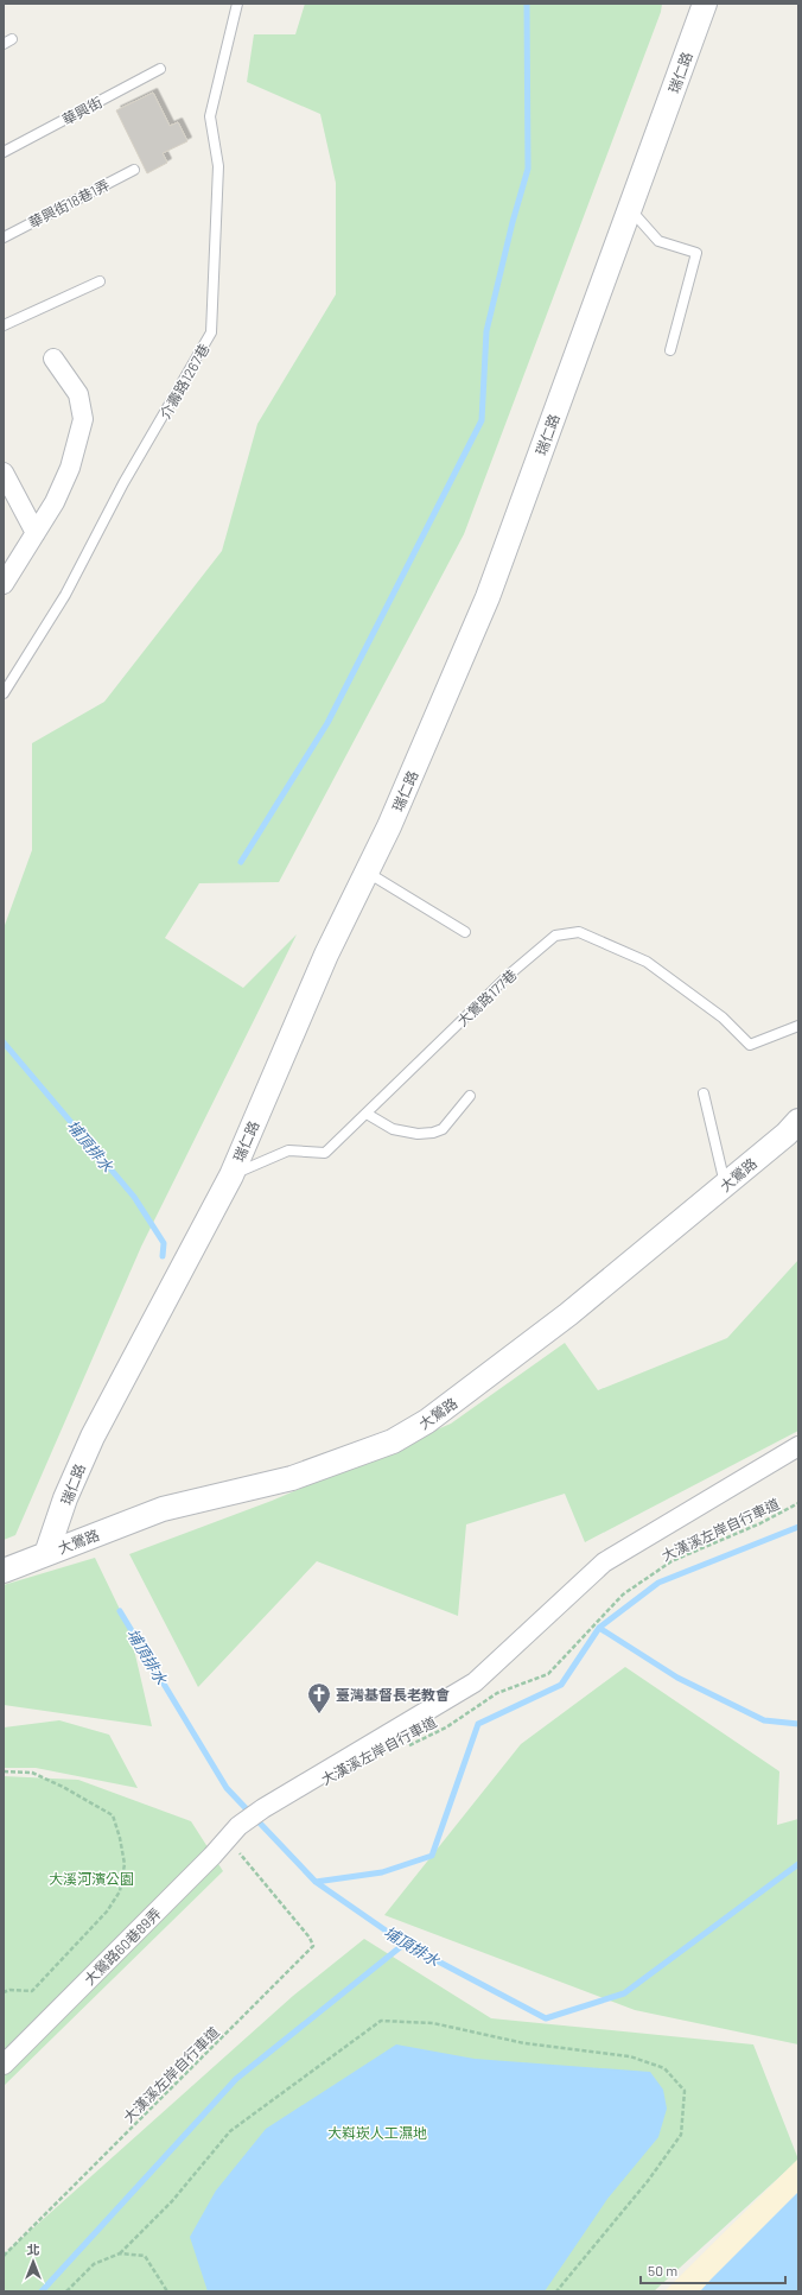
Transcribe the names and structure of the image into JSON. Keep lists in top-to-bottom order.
{
  "streets": {
    "street": ["瑞仁路", "大鶯路", "大鶯路60巷89弄"],
    "lane": [
      "華興街",
      "華興街18巷1弄",
      "介壽路1267巷",
      "大鶯路177巷"
    ],
    "path": ["大漢溪左岸自行車道"]
  },
  "crossings": [
    ["瑞仁路", "大鶯路177巷"],
    ["瑞仁路", "大鶯路"]
  ],
  "water": ["埔頂排水"],
  "parks": ["大溪河濱公園", "大嵙崁人工濕地"],
  "places": {
    "church": ["臺灣基督長老教會"]
  },
  "scale_bar": "50 m",
  "north": "top"
}
